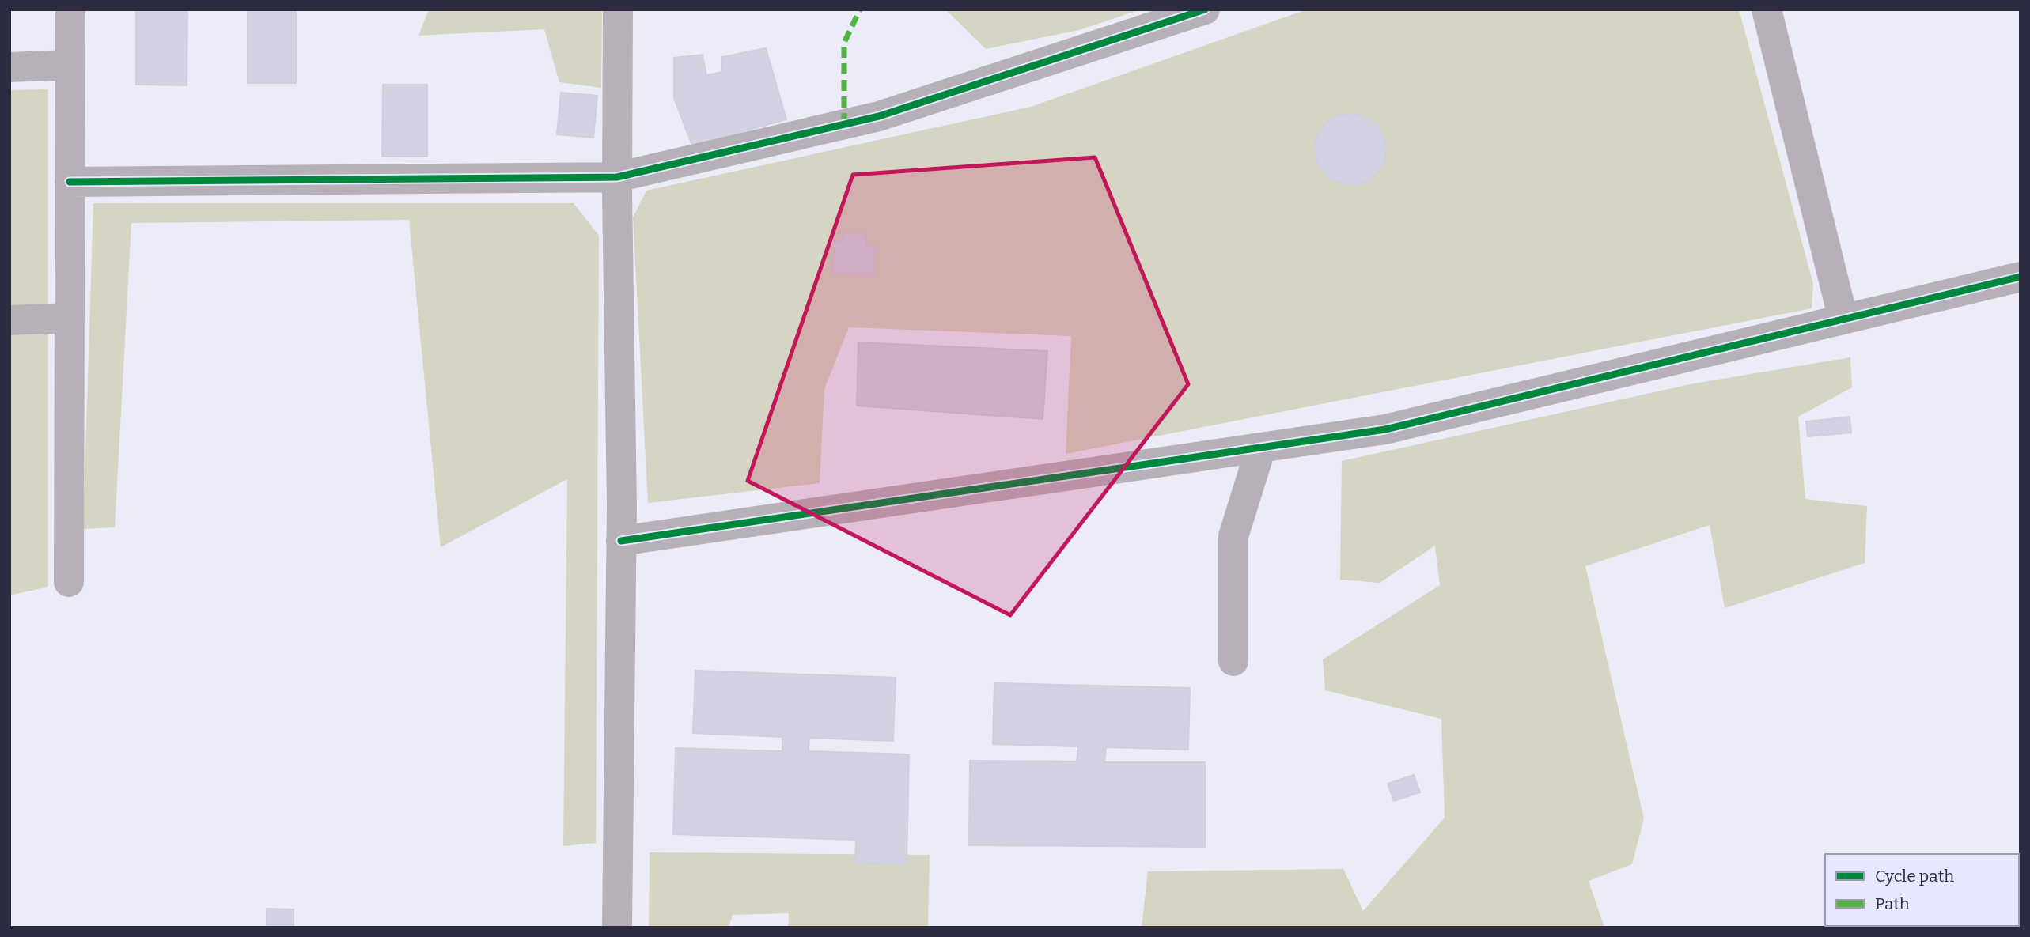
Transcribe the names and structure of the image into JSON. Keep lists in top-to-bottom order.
{
  "legend": ["Cycle path", "Path"]
}
